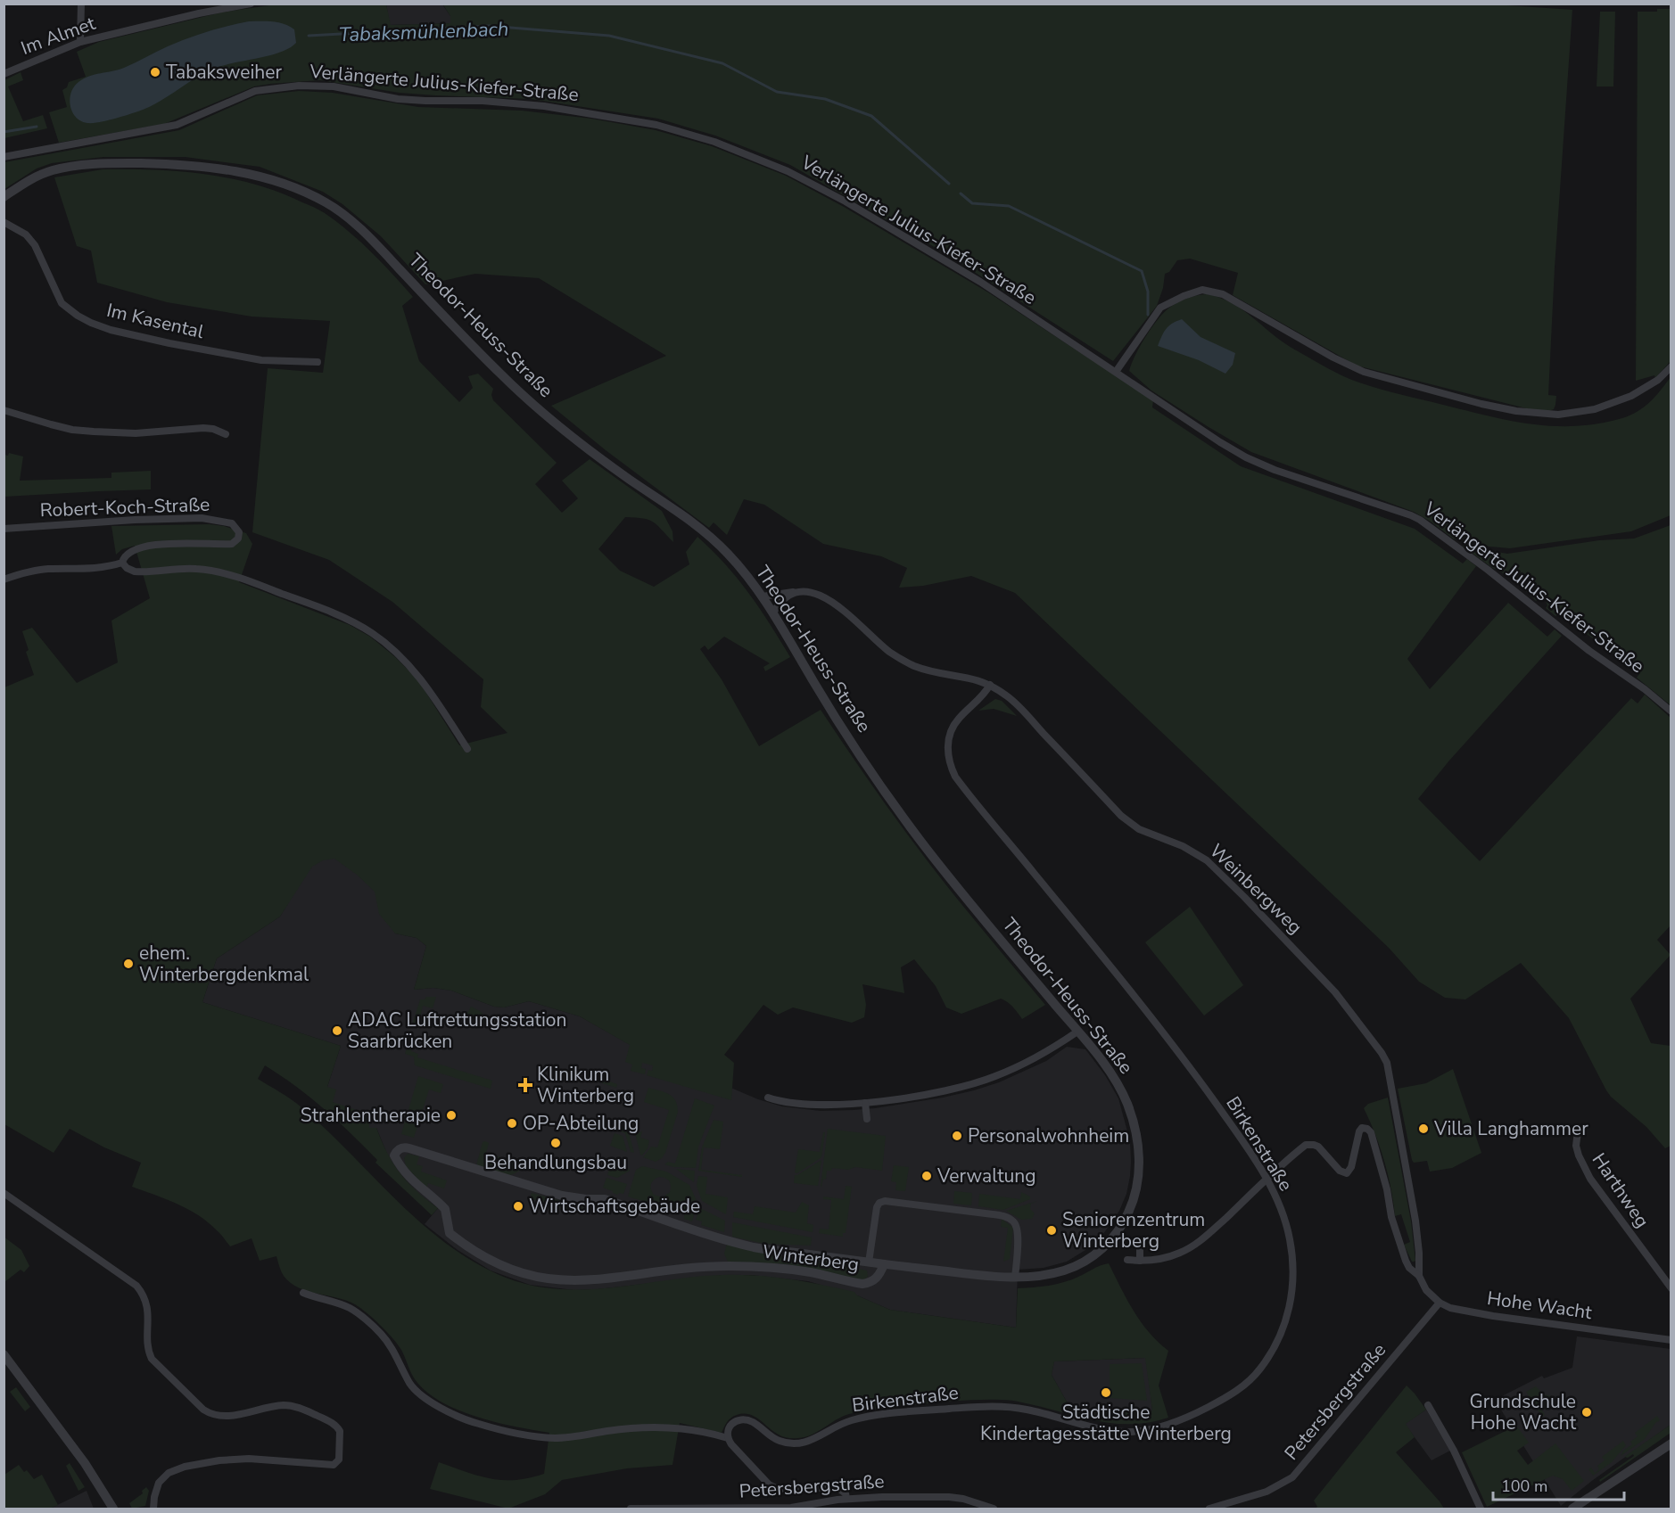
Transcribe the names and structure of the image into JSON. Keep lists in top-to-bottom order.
{
  "streets": {
    "street": [
      "Im Almet",
      "Verlängerte Julius-Kiefer-Straße",
      "Im Kasental",
      "Theodor-Heuss-Straße",
      "Robert-Koch-Straße",
      "Weinbergweg",
      "Birkenstraße",
      "Harthweg",
      "Winterberg",
      "Hohe Wacht",
      "Petersbergstraße"
    ]
  },
  "crossings": [
    ["Theodor-Heuss-Straße", "Weinbergweg"],
    ["Theodor-Heuss-Straße", "Winterberg"],
    ["Weinbergweg", "Birkenstraße"],
    ["Hohe Wacht", "Petersbergstraße"]
  ],
  "water": ["Tabaksmühlenbach"],
  "places": {
    "other": [
      "Tabaksweiher",
      "ehem. Winterbergdenkmal",
      "ADAC Luftrettungsstation Saarbrücken",
      "Strahlentherapie",
      "OP-Abteilung",
      "Villa Langhammer",
      "Personalwohnheim",
      "Behandlungsbau",
      "Verwaltung",
      "Wirtschaftsgebäude",
      "Seniorenzentrum Winterberg",
      "Städtische Kindertagesstätte Winterberg",
      "Grundschule Hohe Wacht"
    ],
    "health": ["Klinikum Winterberg"]
  },
  "scale_bar": "100 m"
}
